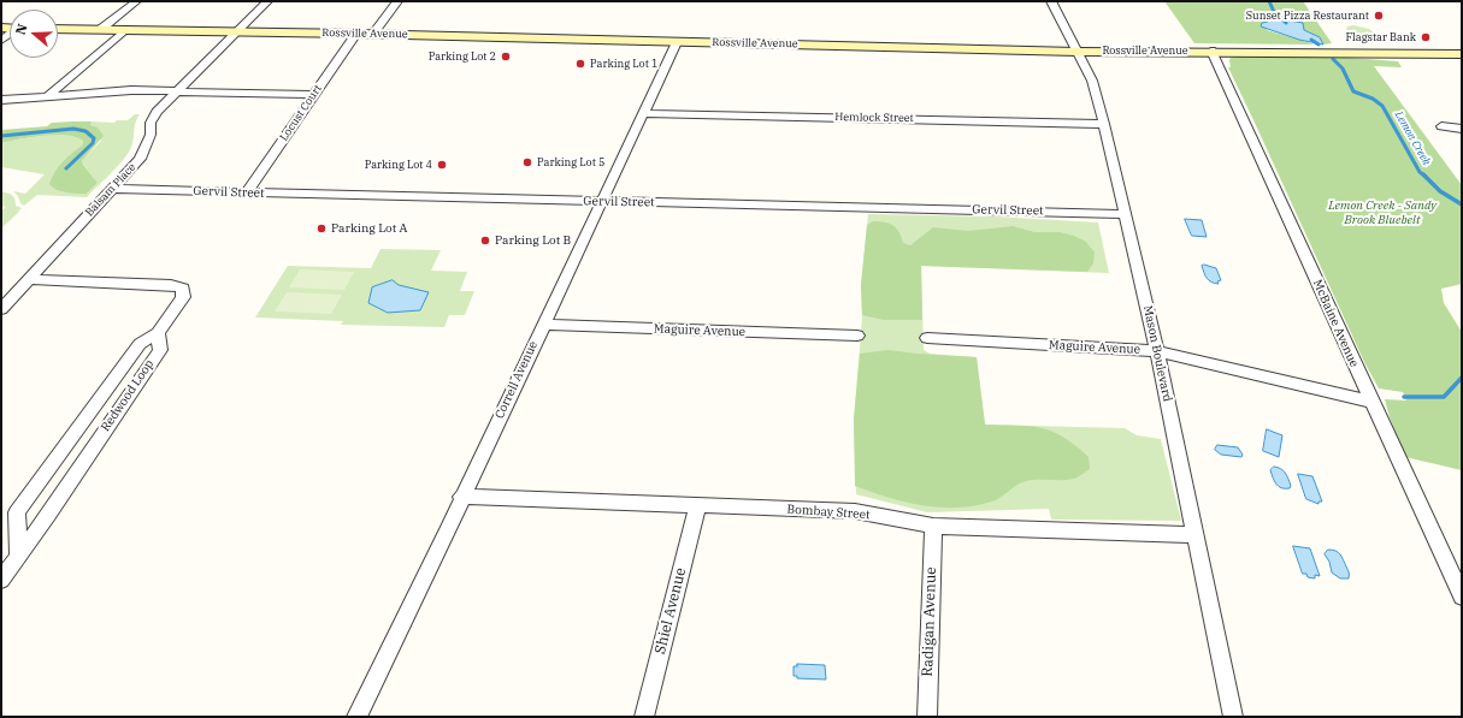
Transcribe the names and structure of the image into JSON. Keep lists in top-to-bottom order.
{
  "streets": {
    "street": [
      "Rossville Avenue",
      "Locust Court",
      "Hemlock Street",
      "Balsam Place",
      "Gervil Street",
      "McBaine Avenue",
      "Maguire Avenue",
      "Mason Boulevard",
      "Correll Avenue",
      "Redwood Loop",
      "Bombay Street",
      "Shiel Avenue",
      "Radigan Avenue"
    ]
  },
  "crossings": [
    ["Rossville Avenue", "Locust Court"],
    ["Rossville Avenue", "Balsam Place"],
    ["Rossville Avenue", "McBaine Avenue"],
    ["Rossville Avenue", "Mason Boulevard"],
    ["Rossville Avenue", "Correll Avenue"],
    ["Locust Court", "Gervil Street"],
    ["Hemlock Street", "Mason Boulevard"],
    ["Hemlock Street", "Correll Avenue"],
    ["Balsam Place", "Gervil Street"],
    ["Balsam Place", "Redwood Loop"],
    ["Gervil Street", "Mason Boulevard"],
    ["Gervil Street", "Correll Avenue"],
    ["McBaine Avenue", "Maguire Avenue"],
    ["Maguire Avenue", "Mason Boulevard"],
    ["Maguire Avenue", "Correll Avenue"],
    ["Mason Boulevard", "Bombay Street"],
    ["Correll Avenue", "Bombay Street"],
    ["Bombay Street", "Shiel Avenue"],
    ["Bombay Street", "Radigan Avenue"]
  ],
  "water": ["Lemon Creek"],
  "parks": ["Lemon Creek - Sandy Brook Bluebelt"],
  "places": [
    "Sunset Pizza Restaurant",
    "Flagstar Bank",
    "Parking Lot 2",
    "Parking Lot 1",
    "Parking Lot 5",
    "Parking Lot 4",
    "Parking Lot A",
    "Parking Lot B"
  ],
  "north": "left"
}
